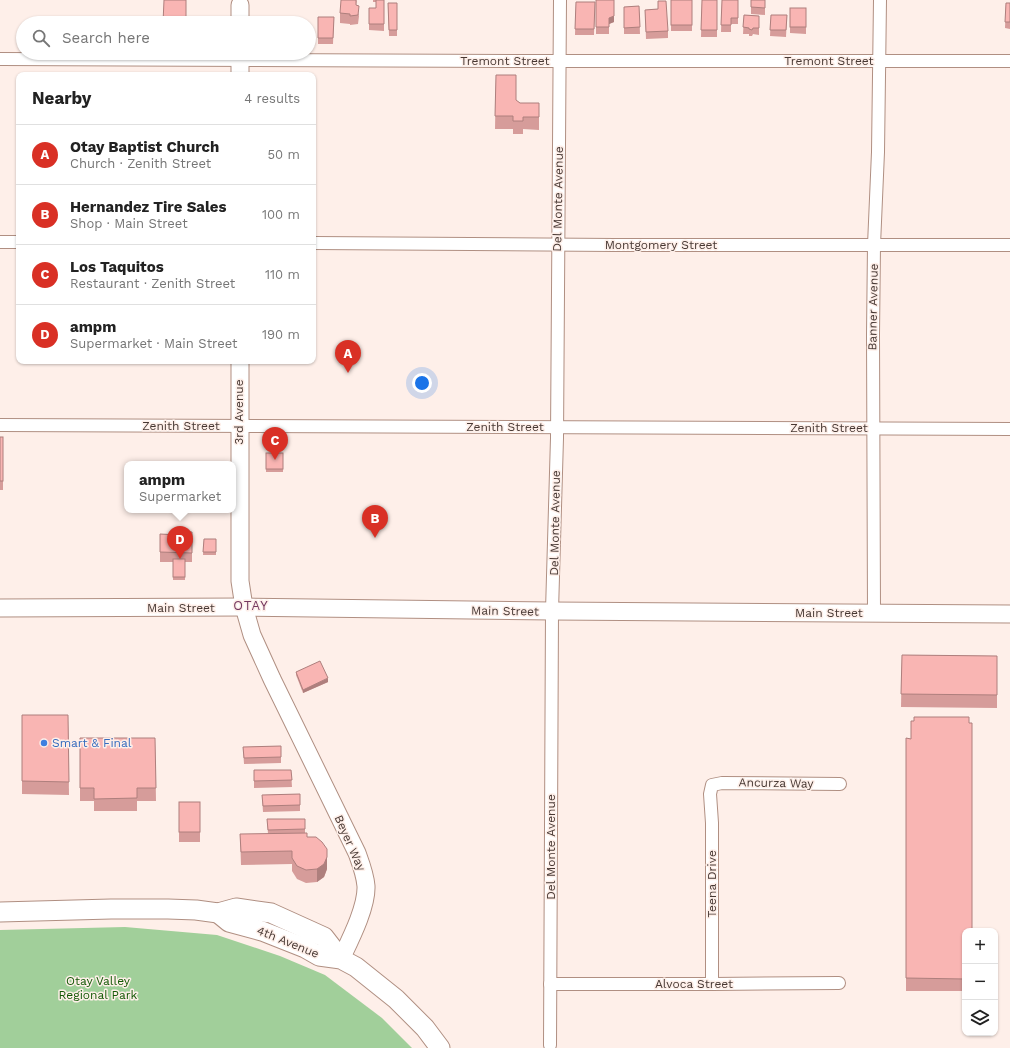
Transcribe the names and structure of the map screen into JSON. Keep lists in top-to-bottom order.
{
  "streets": {
    "main road": [
      "3rd Avenue",
      "Main Street",
      "Beyer Way",
      "4th Avenue"
    ],
    "street": [
      "Tremont Street",
      "Del Monte Avenue",
      "Montgomery Street",
      "Banner Avenue",
      "Zenith Street",
      "Ancurza Way",
      "Teena Drive",
      "Alvoca Street"
    ]
  },
  "crossings": [
    ["Tremont Street", "Del Monte Avenue"],
    ["Tremont Street", "Banner Avenue"],
    ["Del Monte Avenue", "Montgomery Street"],
    ["Del Monte Avenue", "Zenith Street"],
    ["Del Monte Avenue", "Main Street"],
    ["Del Monte Avenue", "Alvoca Street"],
    ["Montgomery Street", "Banner Avenue"],
    ["Banner Avenue", "Zenith Street"],
    ["Banner Avenue", "Main Street"],
    ["3rd Avenue", "Zenith Street"],
    ["3rd Avenue", "Main Street"],
    ["3rd Avenue", "Beyer Way"],
    ["Main Street", "Beyer Way"],
    ["Ancurza Way", "Teena Drive"],
    ["Beyer Way", "4th Avenue"],
    ["Teena Drive", "Alvoca Street"]
  ],
  "districts": ["OTAY"],
  "parks": ["Otay Valley Regional Park"],
  "places": ["Smart & Final"],
  "page": {
    "search": "Search here",
    "heading": ["Nearby", "4 results"],
    "list": [
      {
        "mark": "A",
        "name": "Otay Baptist Church",
        "note": "Church · Zenith Street",
        "value": "50 m"
      },
      {
        "mark": "B",
        "name": "Hernandez Tire Sales",
        "note": "Shop · Main Street",
        "value": "100 m"
      },
      {
        "mark": "C",
        "name": "Los Taquitos",
        "note": "Restaurant · Zenith Street",
        "value": "110 m"
      },
      {
        "mark": "D",
        "name": "ampm",
        "note": "Supermarket · Main Street",
        "value": "190 m"
      }
    ],
    "pins": [
      "A",
      "C",
      "B",
      "D"
    ],
    "popup": ["ampm", "Supermarket"],
    "map_buttons": ["+", "−"]
  }
}
